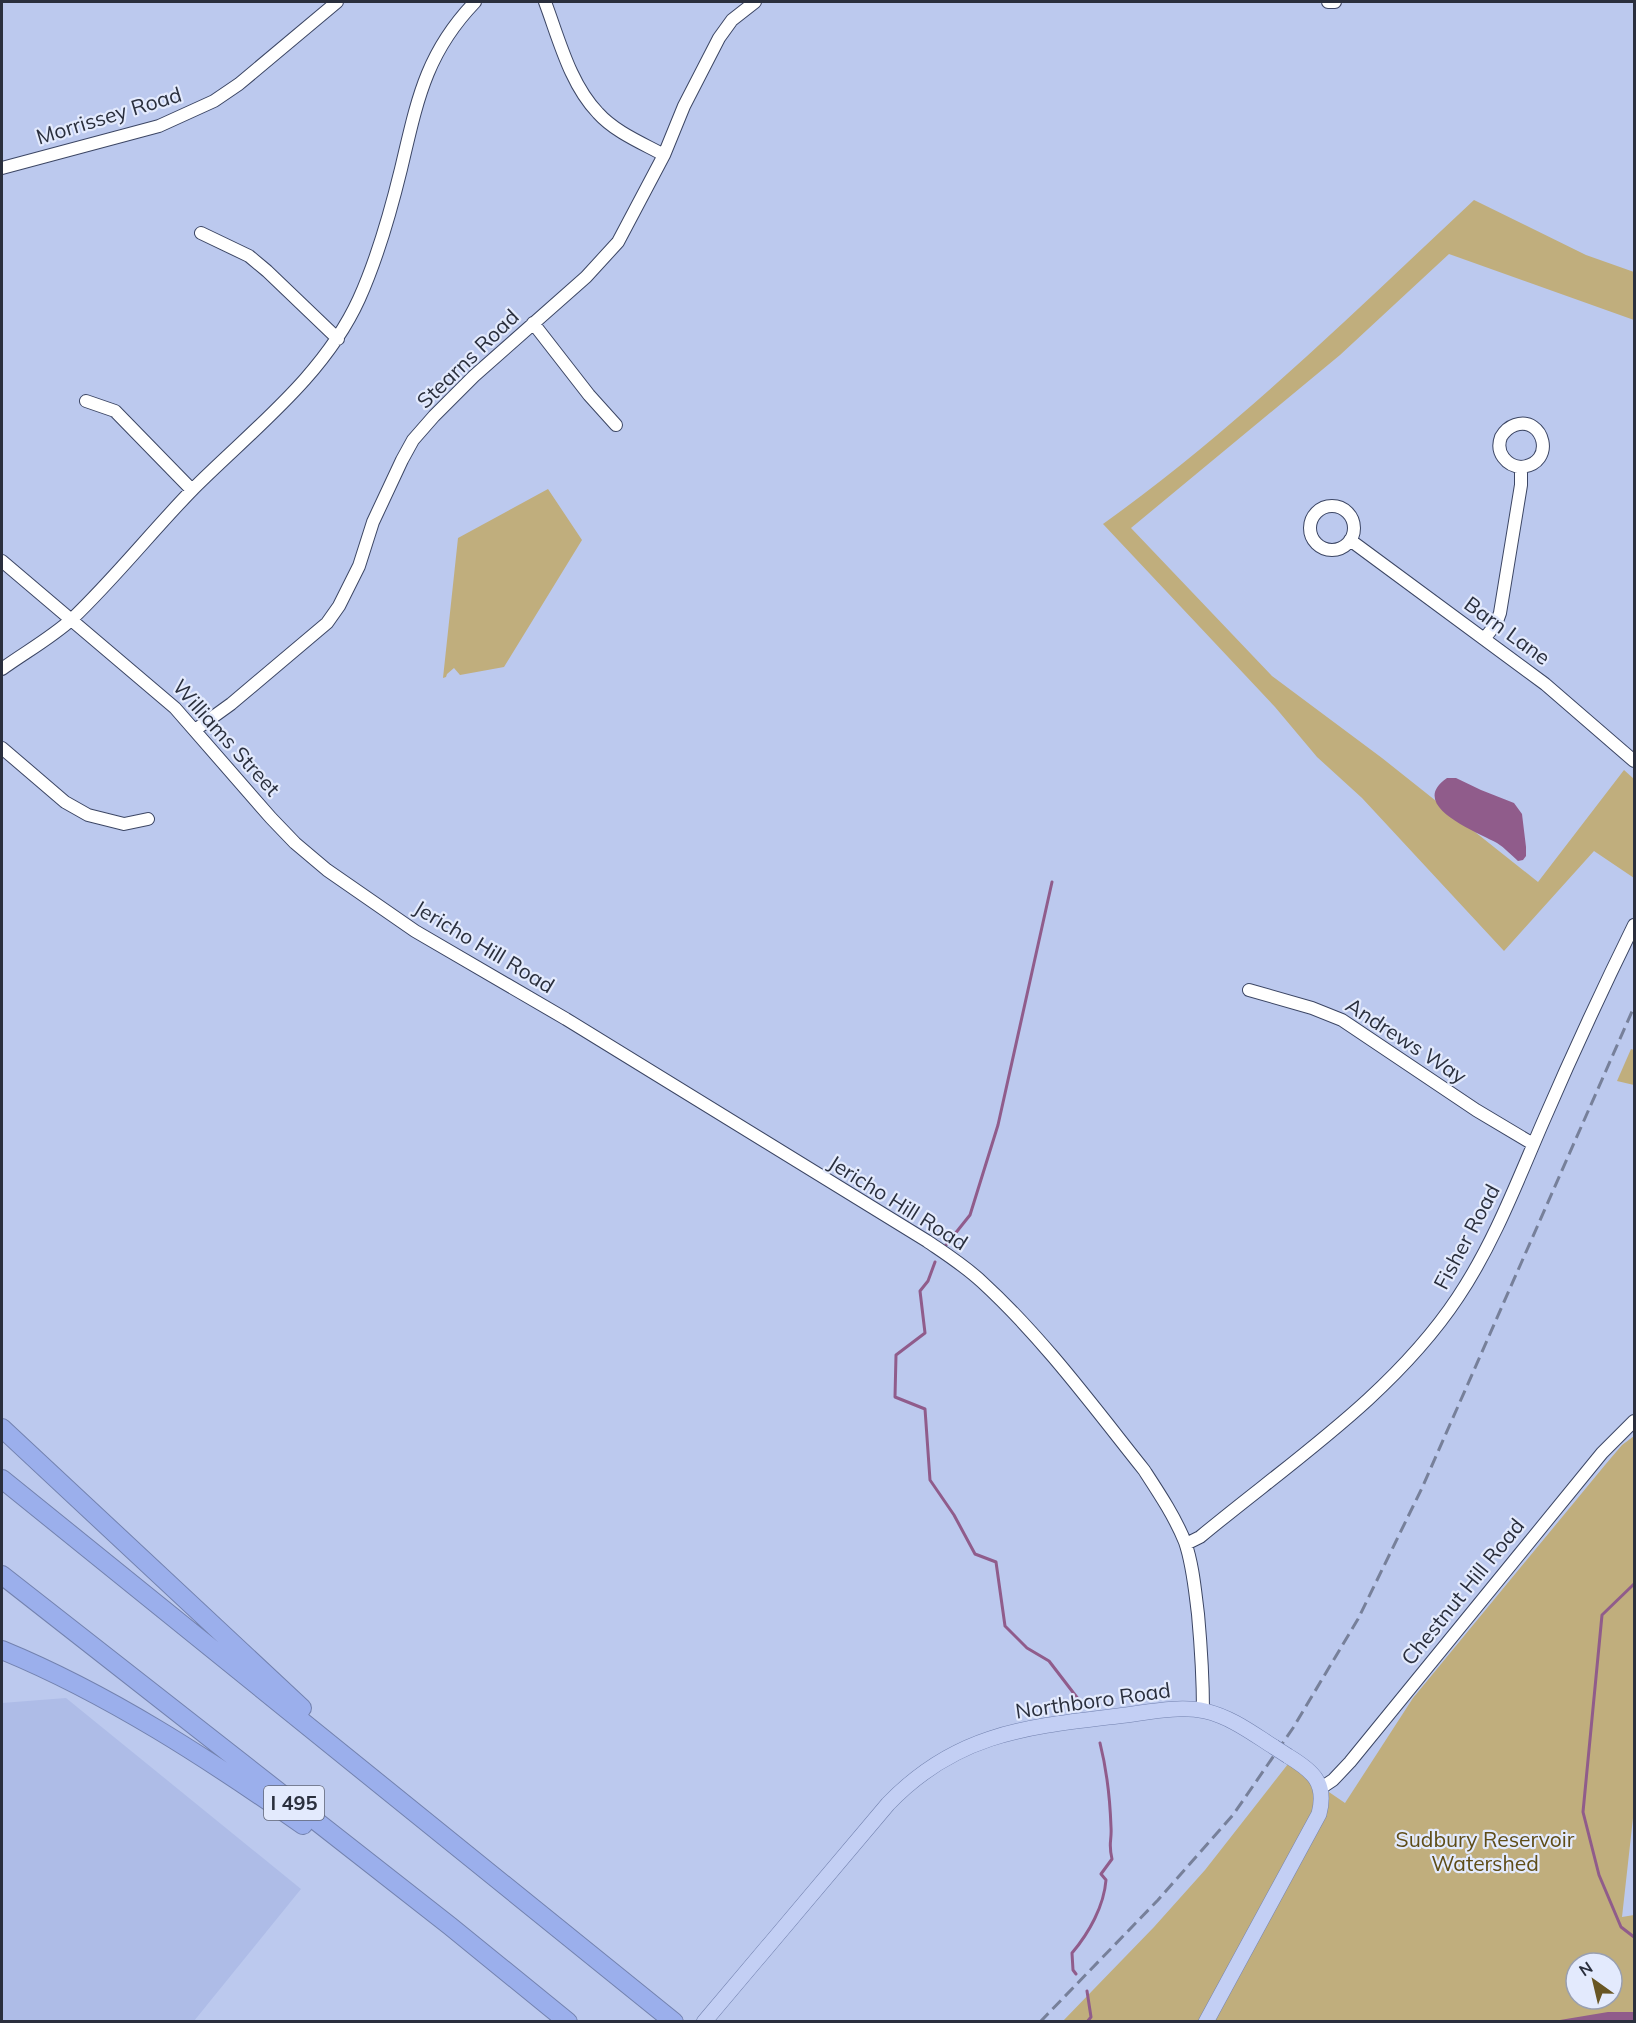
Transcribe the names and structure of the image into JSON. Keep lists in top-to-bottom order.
{
  "streets": {
    "highway": ["I 495"],
    "main road": ["Northboro Road"],
    "street": [
      "Morrissey Road",
      "Stearns Road",
      "Barn Lane",
      "Williams Street",
      "Jericho Hill Road",
      "Andrews Way",
      "Fisher Road",
      "Chestnut Hill Road"
    ]
  },
  "crossings": [
    ["Stearns Road", "Williams Street"],
    ["Williams Street", "Jericho Hill Road"],
    ["Jericho Hill Road", "Fisher Road"],
    ["Jericho Hill Road", "Northboro Road"],
    ["Andrews Way", "Fisher Road"],
    ["Chestnut Hill Road", "Northboro Road"]
  ],
  "parks": ["Sudbury Reservoir Watershed"],
  "north": "top left"
}
